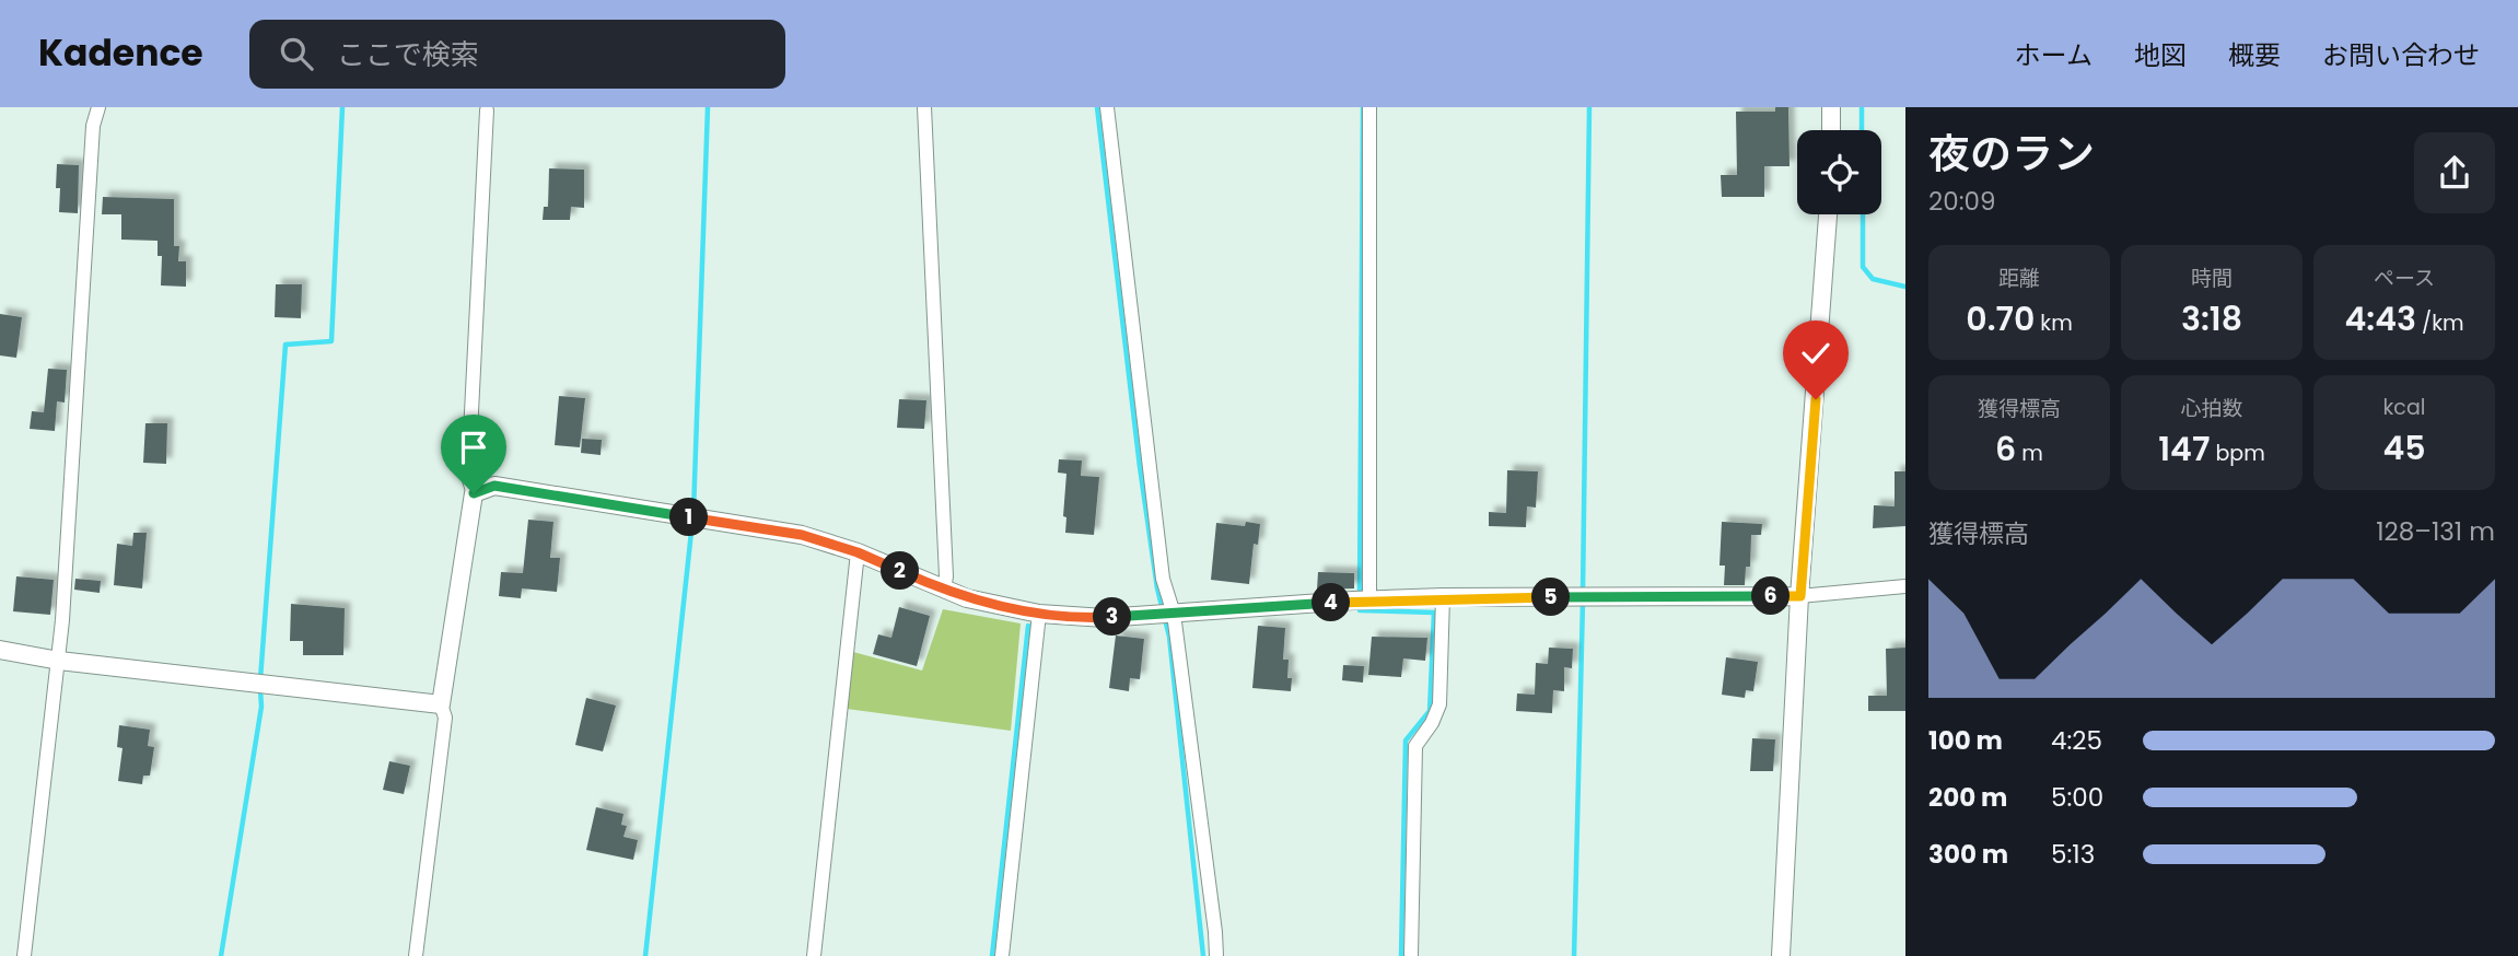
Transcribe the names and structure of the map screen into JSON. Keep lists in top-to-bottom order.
{
  "page": {
    "header": "Kadence",
    "search": "ここで検索",
    "nav": [
      "ホーム",
      "地図",
      "概要",
      "お問い合わせ"
    ],
    "heading": ["夜のラン", "20:09"],
    "stats": [
      ["距離", "0.70 km"],
      ["時間", "3:18"],
      ["ペース", "4:43 /km"],
      ["獲得標高", "6 m"],
      ["心拍数", "147 bpm"],
      ["kcal", "45"]
    ],
    "pins": [
      "1",
      "2",
      "6",
      "5",
      "4",
      "3"
    ],
    "chart": ["獲得標高", "128–131 m"],
    "list": [
      {
        "name": "100 m",
        "note": "4:25"
      },
      {
        "name": "200 m",
        "note": "5:00"
      },
      {
        "name": "300 m",
        "note": "5:13"
      }
    ]
  }
}
